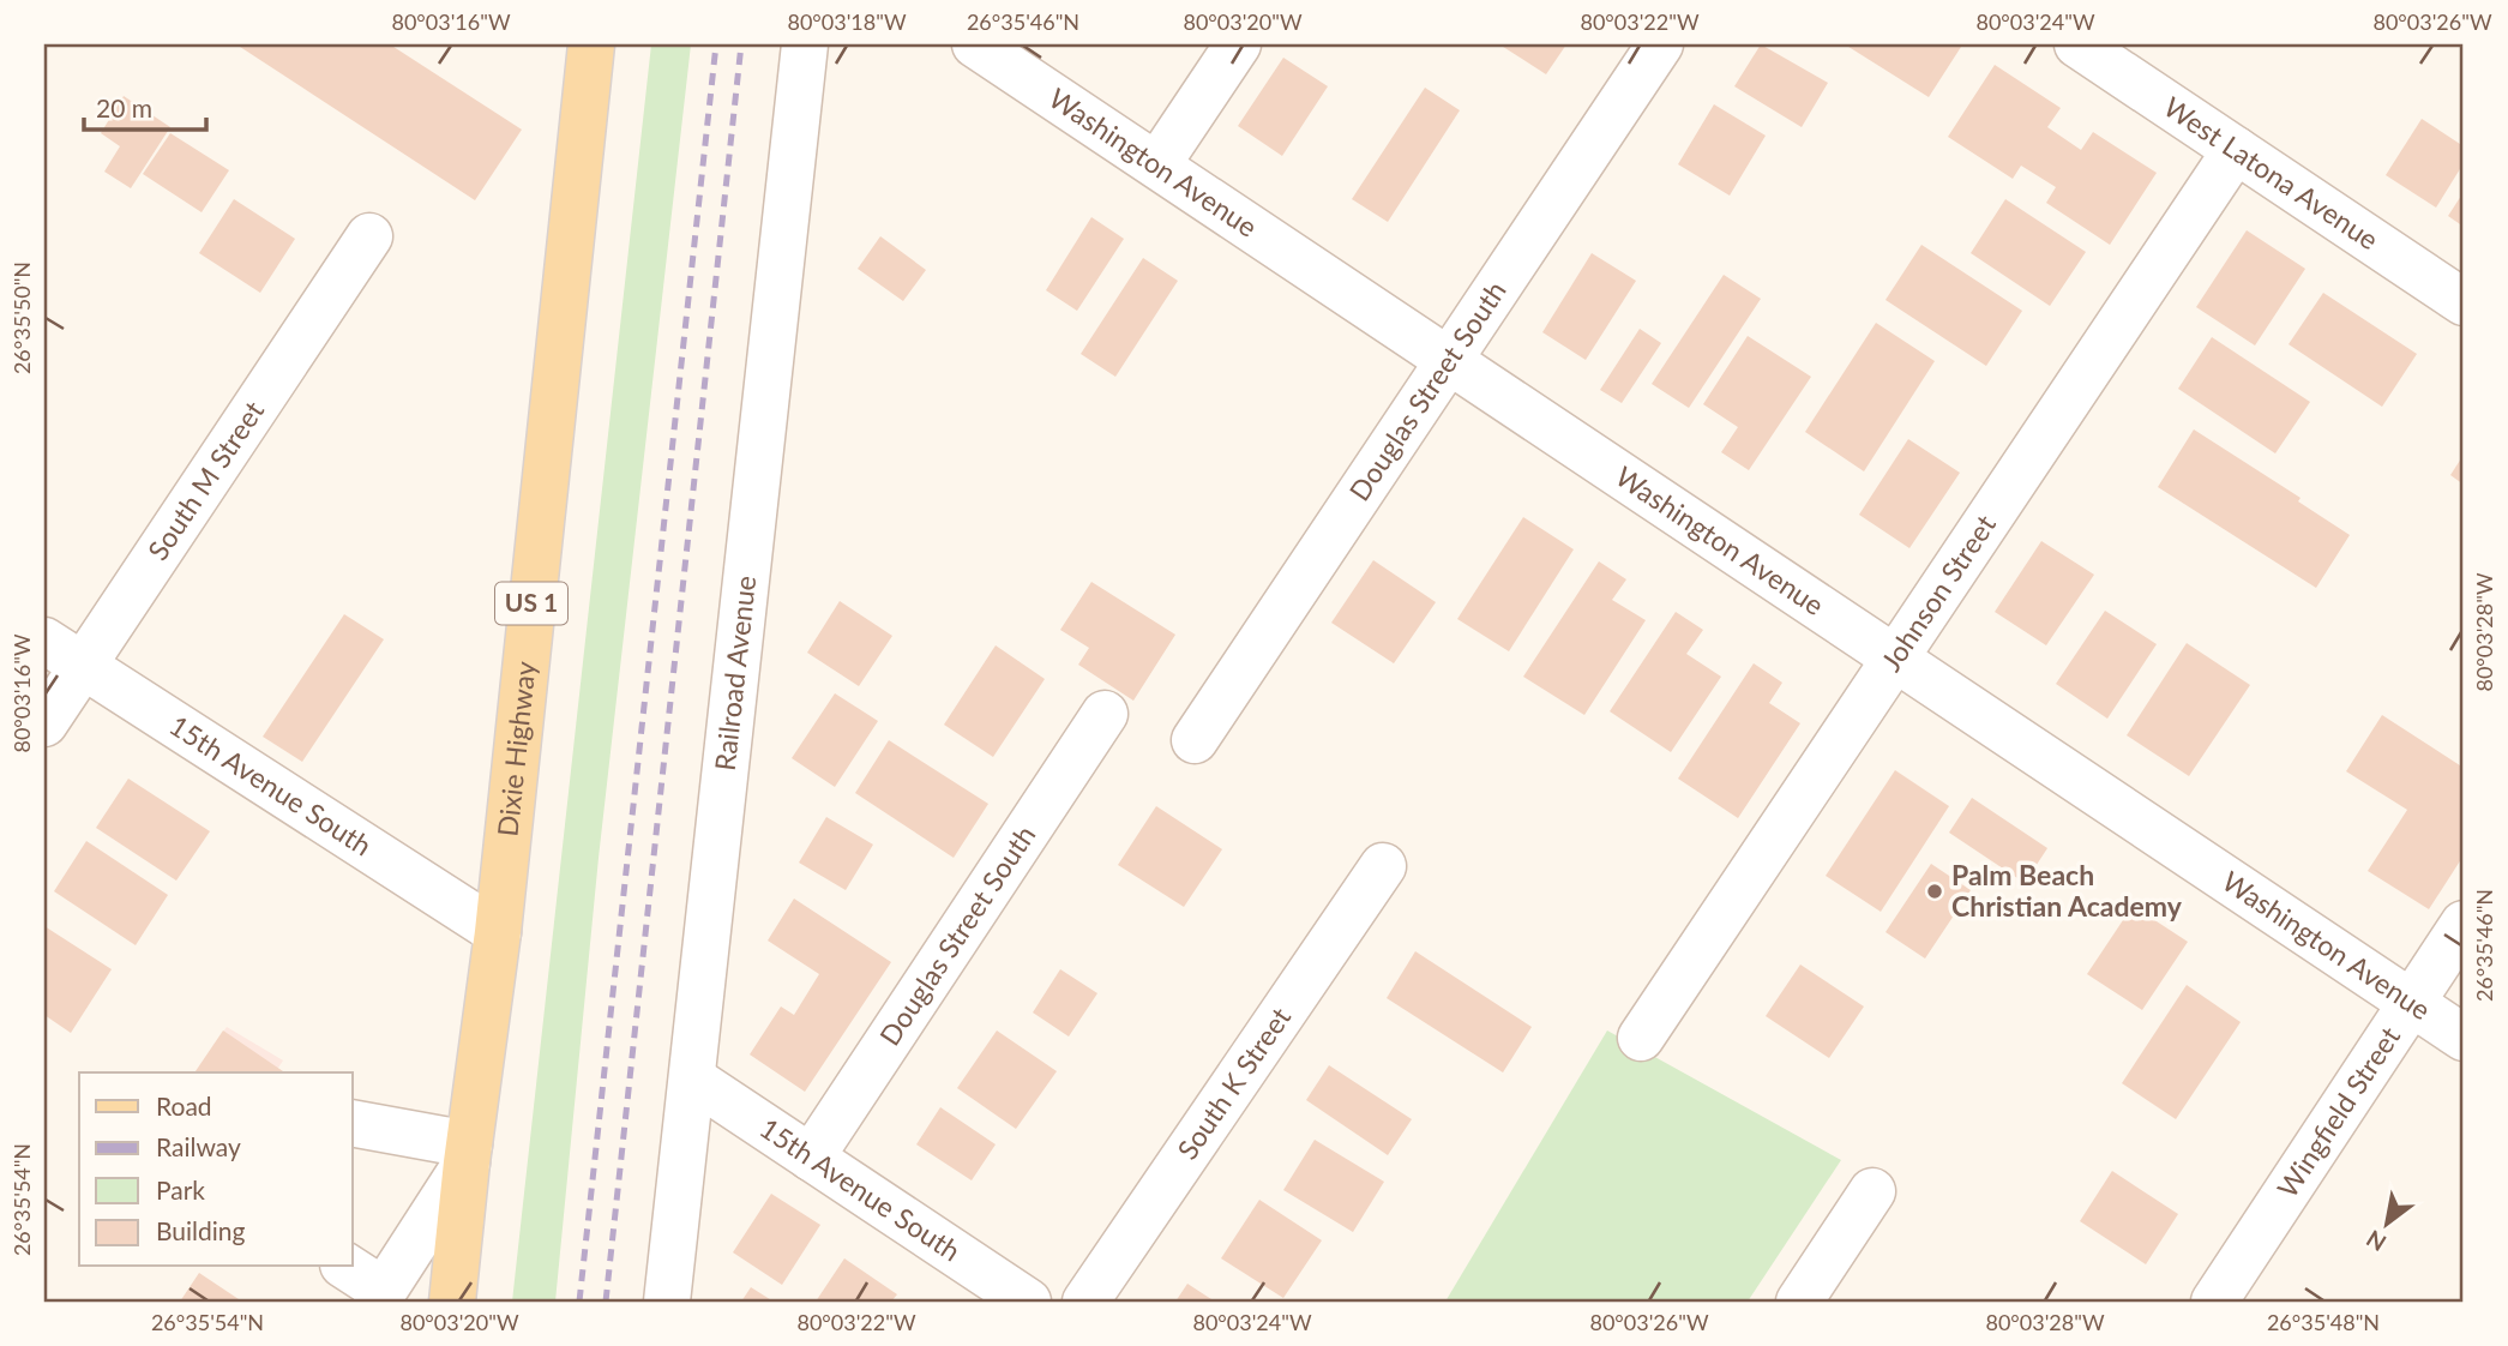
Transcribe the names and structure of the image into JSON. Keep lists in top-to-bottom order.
{
  "streets": {
    "main road": ["US 1", "Dixie Highway"],
    "street": [
      "Washington Avenue",
      "West Latona Avenue",
      "Douglas Street South",
      "South M Street",
      "Johnson Street",
      "Railroad Avenue",
      "15th Avenue South",
      "South K Street",
      "Wingfield Street"
    ]
  },
  "crossings": [
    ["Washington Avenue", "Douglas Street South"],
    ["Washington Avenue", "Johnson Street"],
    ["Washington Avenue", "Wingfield Street"],
    ["West Latona Avenue", "Johnson Street"],
    ["Douglas Street South", "15th Avenue South"],
    ["South M Street", "15th Avenue South"],
    ["Railroad Avenue", "15th Avenue South"],
    ["Dixie Highway", "15th Avenue South"]
  ],
  "places": ["Palm Beach Christian Academy"],
  "legend": [
    "Road",
    "Railway",
    "Park",
    "Building"
  ],
  "scale_bar": "20 m",
  "north": "bottom left",
  "coordinates": [
    "80°03'16\"W",
    "80°03'18\"W",
    "26°35'46\"N",
    "80°03'20\"W",
    "80°03'22\"W",
    "80°03'24\"W",
    "80°03'26\"W",
    "26°35'50\"N",
    "80°03'28\"W",
    "26°35'54\"N",
    "26°35'48\"N"
  ]
}
